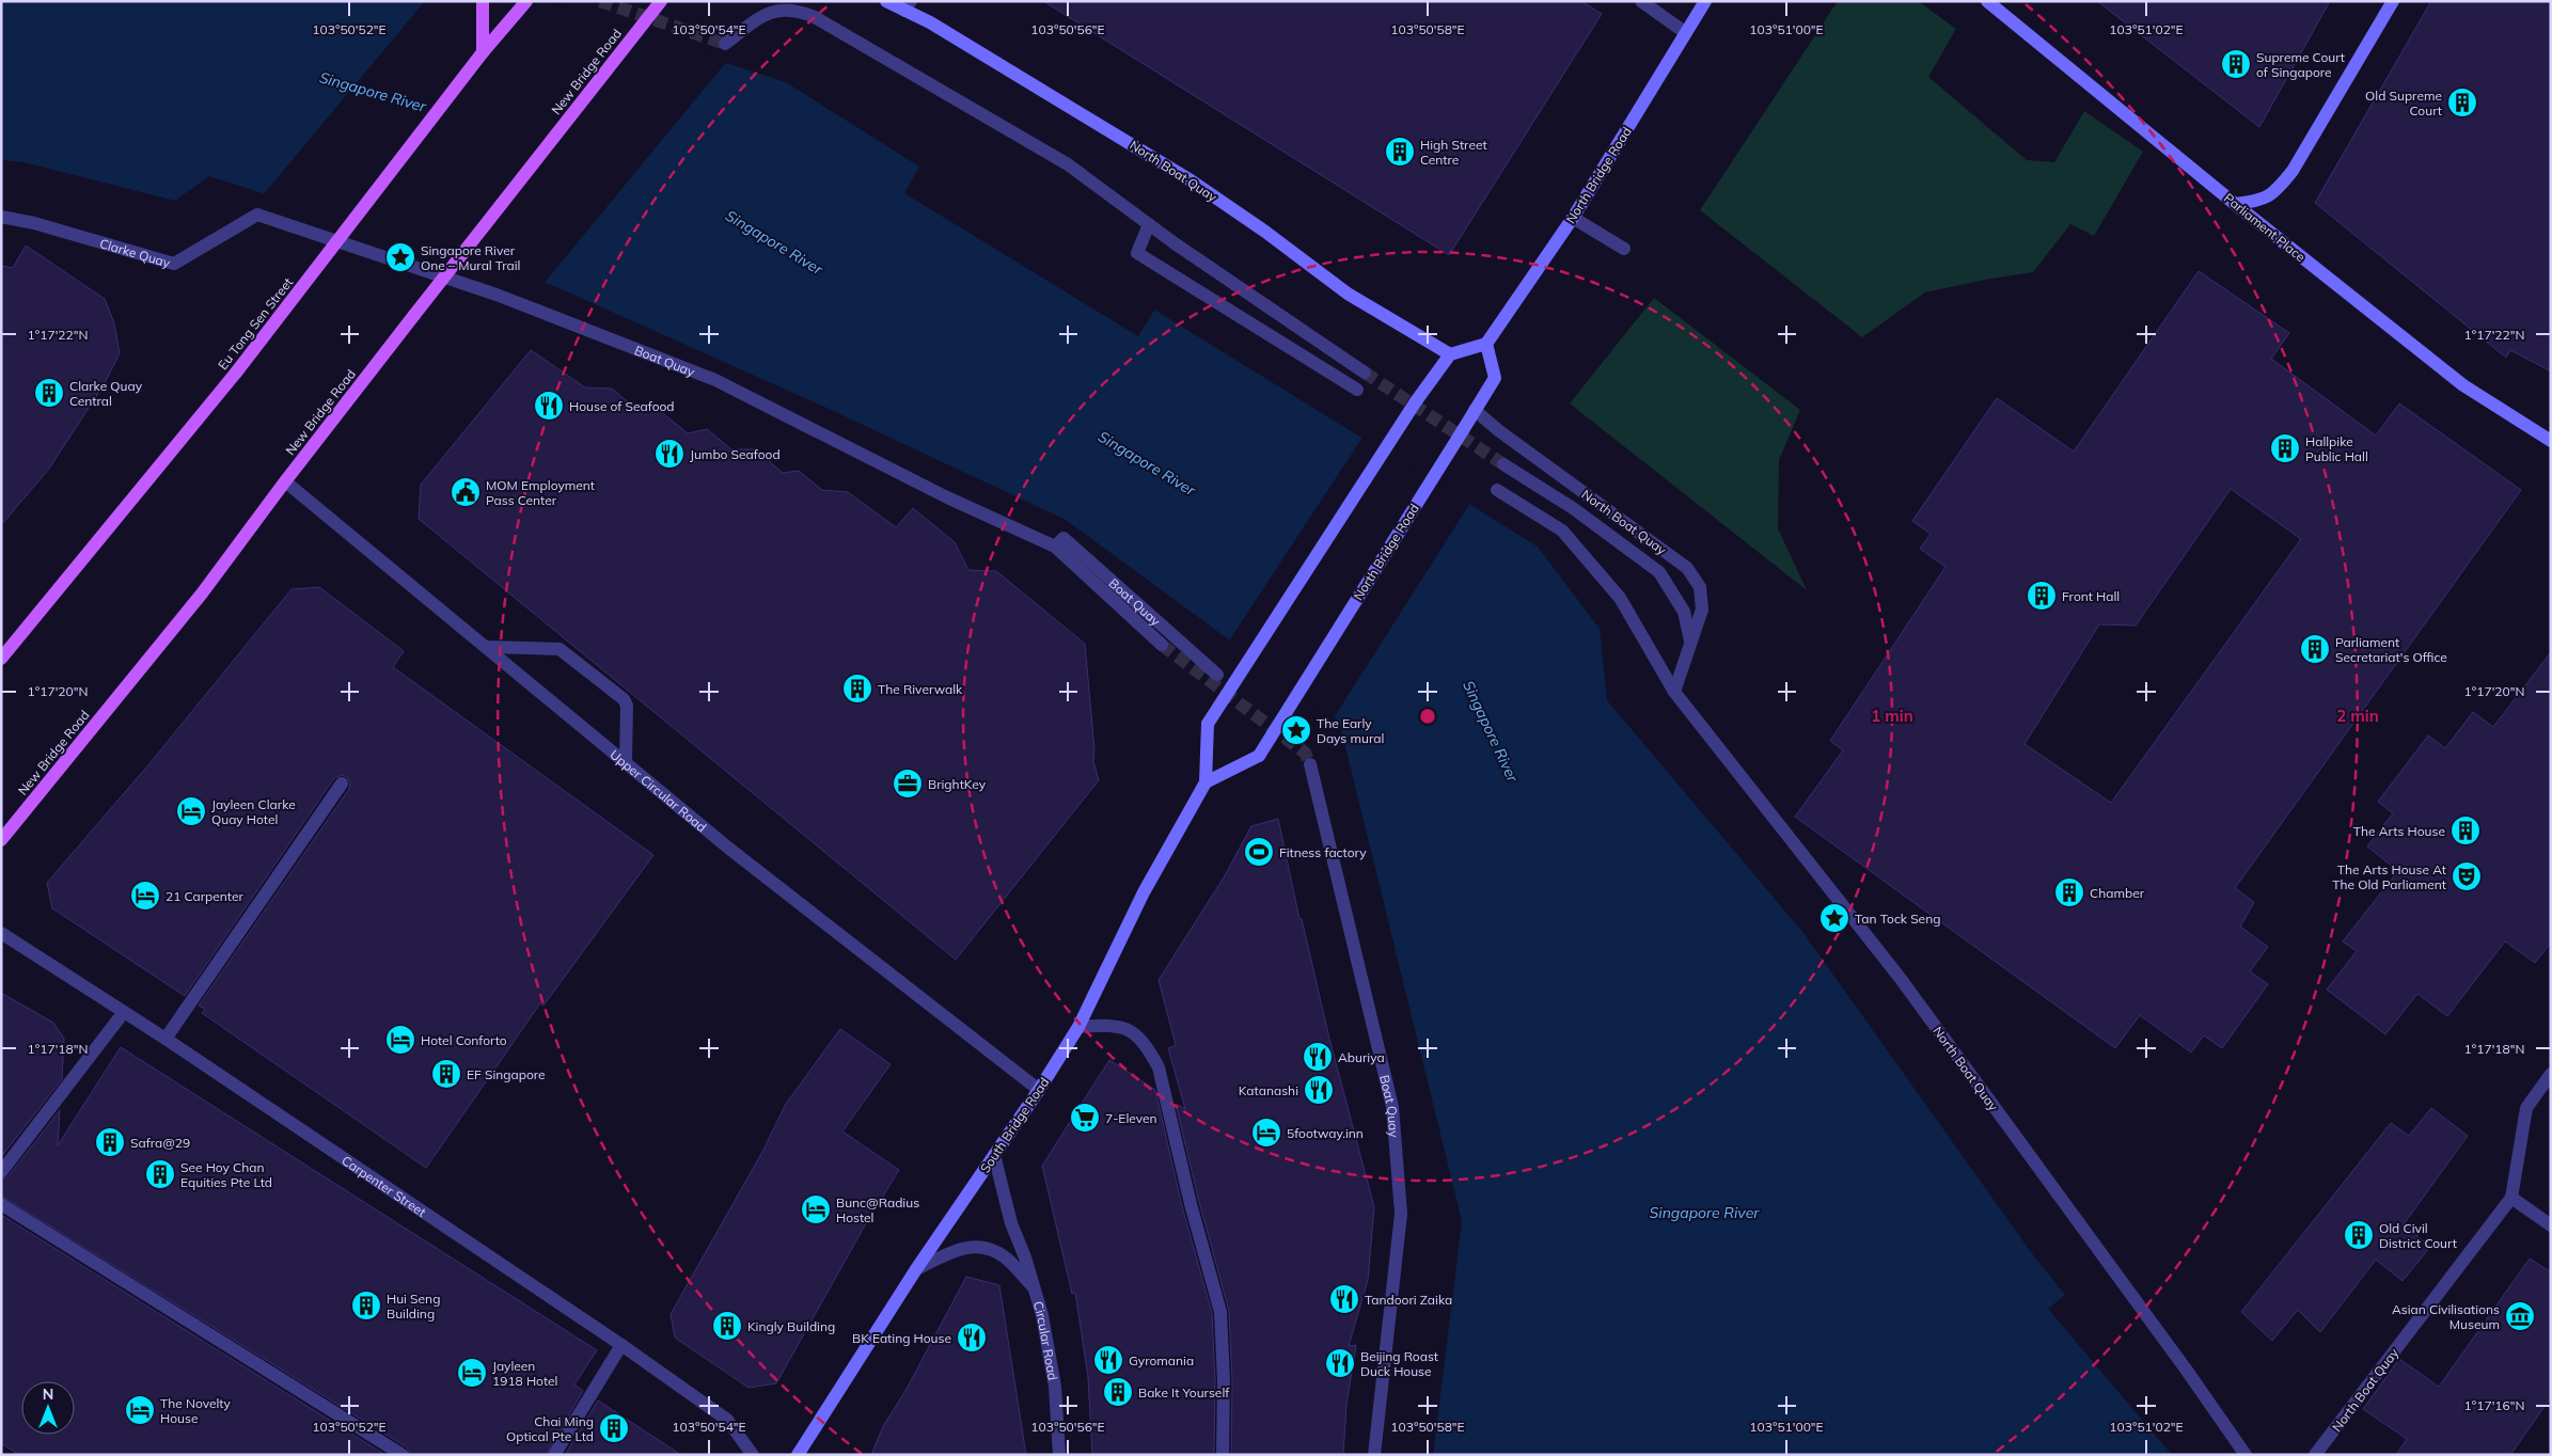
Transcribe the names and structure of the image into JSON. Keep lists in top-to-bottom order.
{
  "streets": {
    "main road": [
      "New Bridge Road",
      "North Boat Quay",
      "North Bridge Road",
      "Parliament Place",
      "Eu Tong Sen Street",
      "South Bridge Road"
    ],
    "street": [
      "Clarke Quay",
      "Boat Quay",
      "Upper Circular Road",
      "Carpenter Street",
      "Circular Road"
    ]
  },
  "crossings": [
    ["New Bridge Road", "Upper Circular Road"],
    ["North Boat Quay", "North Bridge Road"],
    ["North Boat Quay", "South Bridge Road"],
    ["North Bridge Road", "South Bridge Road"],
    ["Clarke Quay", "Boat Quay"],
    ["Upper Circular Road", "South Bridge Road"],
    ["South Bridge Road", "Circular Road"]
  ],
  "water": ["Singapore River"],
  "places": {
    "building": [
      "Supreme Court of Singapore",
      "Old Supreme Court",
      "High Street Centre",
      "Clarke Quay Central",
      "Hallpike Public Hall",
      "Front Hall",
      "Parliament Secretariat's Office",
      "The Riverwalk",
      "The Arts House",
      "Chamber",
      "EF Singapore",
      "Safra@29",
      "See Hoy Chan Equities Pte Ltd",
      "Old Civil District Court",
      "Hui Seng Building",
      "Kingly Building",
      "Bake It Yourself",
      "Chai Ming Optical Pte Ltd"
    ],
    "place": ["Singapore River One – Mural Trail", "The Early Days mural", "Tan Tock Seng"],
    "restaurant": [
      "House of Seafood",
      "Jumbo Seafood",
      "Aburiya",
      "Katanashi",
      "Tandoori Zaika",
      "BK Eating House",
      "Gyromania",
      "Beijing Roast Duck House"
    ],
    "public building": ["MOM Employment Pass Center"],
    "office": ["BrightKey"],
    "hotel": [
      "Jayleen Clarke Quay Hotel",
      "21 Carpenter",
      "Hotel Conforto",
      "5footway.inn",
      "Bunc@Radius Hostel",
      "Jayleen 1918 Hotel",
      "The Novelty House"
    ],
    "sports": ["Fitness factory"],
    "theatre": ["The Arts House At The Old Parliament"],
    "supermarket": ["7-Eleven"],
    "museum": ["Asian Civilisations Museum"]
  },
  "north": "top",
  "coordinates": [
    "103°50'52\"E",
    "103°50'54\"E",
    "103°50'56\"E",
    "103°50'58\"E",
    "103°51'00\"E",
    "103°51'02\"E",
    "1°17'22\"N",
    "1°17'20\"N",
    "1°17'18\"N",
    "1°17'16\"N"
  ],
  "rings": ["1 min", "2 min"]
}
